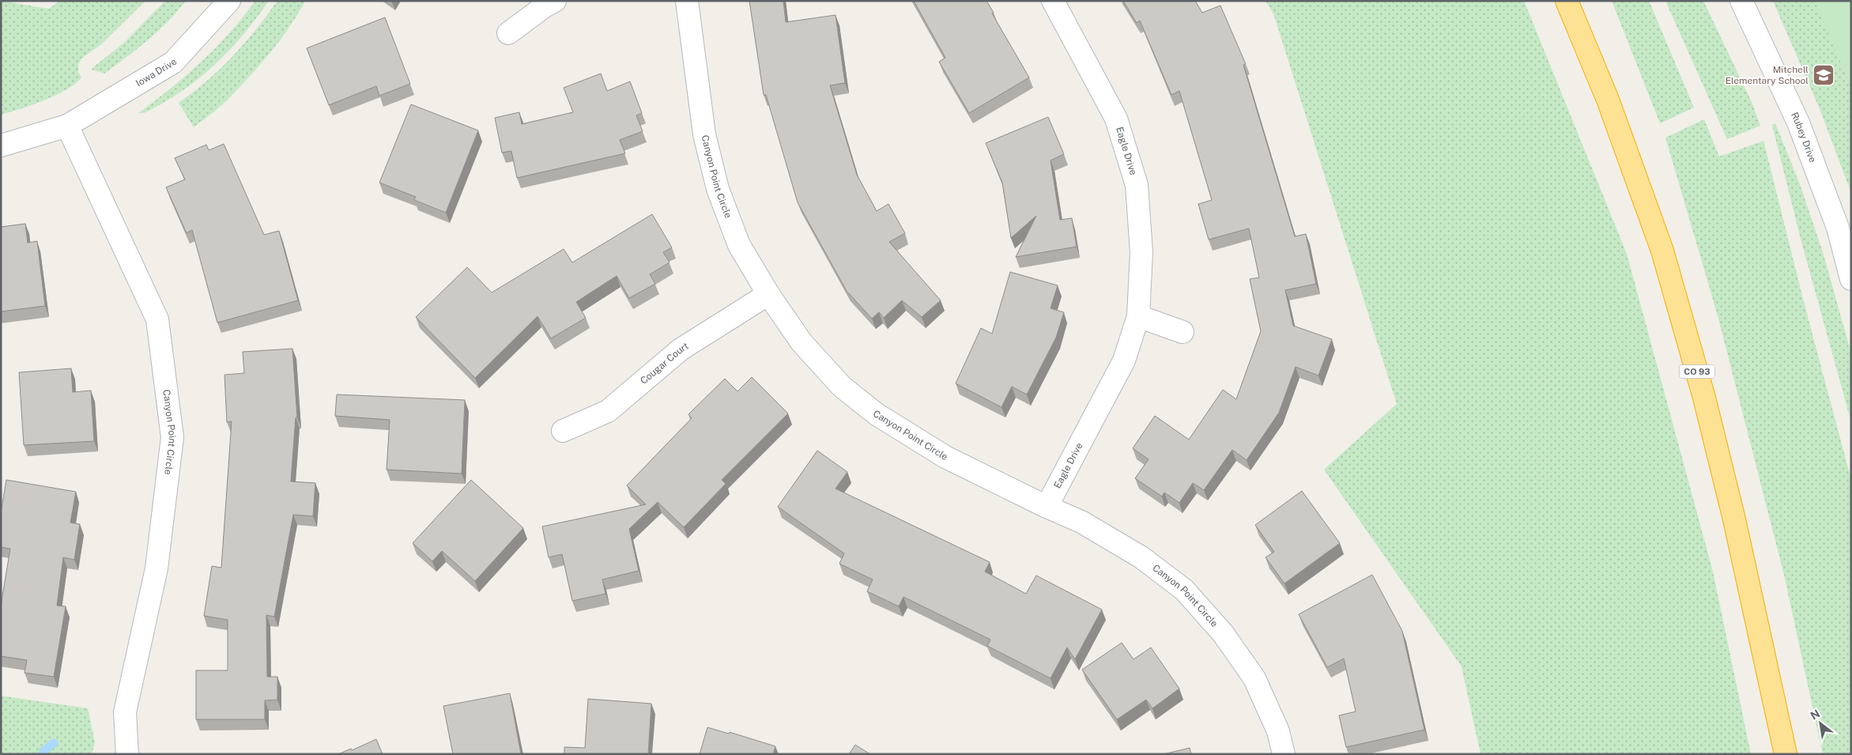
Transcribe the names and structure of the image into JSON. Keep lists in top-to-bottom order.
{
  "streets": {
    "highway": ["CO 93"],
    "street": [
      "Iowa Drive",
      "Rubey Drive",
      "Eagle Drive",
      "Canyon Point Circle",
      "Cougar Court"
    ]
  },
  "crossings": [
    ["Iowa Drive", "Canyon Point Circle"],
    ["Eagle Drive", "Canyon Point Circle"],
    ["Canyon Point Circle", "Cougar Court"]
  ],
  "places": {
    "school or university": ["Mitchell Elementary School"]
  },
  "north": "top left"
}
